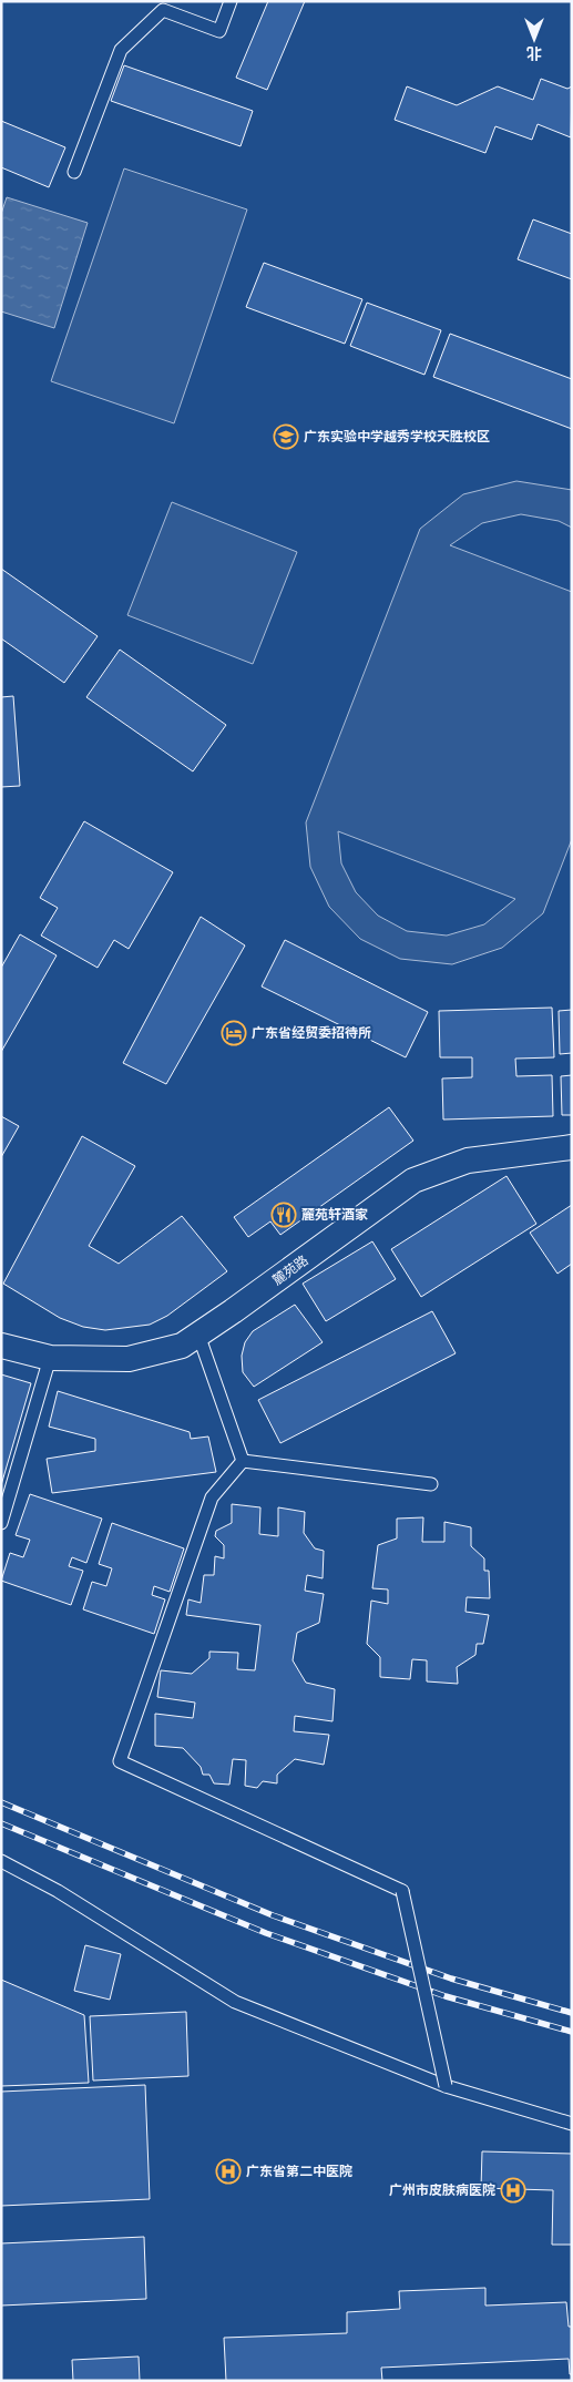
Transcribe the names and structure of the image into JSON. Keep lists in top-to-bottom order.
{
  "streets": {
    "street": ["麓苑路"]
  },
  "places": {
    "school or university": ["广东实验中学越秀学校天胜校区"],
    "hotel": ["广东省经贸委招待所"],
    "restaurant": ["麓苑轩酒家"],
    "hospital": ["广东省第二中医院", "广州市皮肤病医院"]
  },
  "north": "bottom"
}
